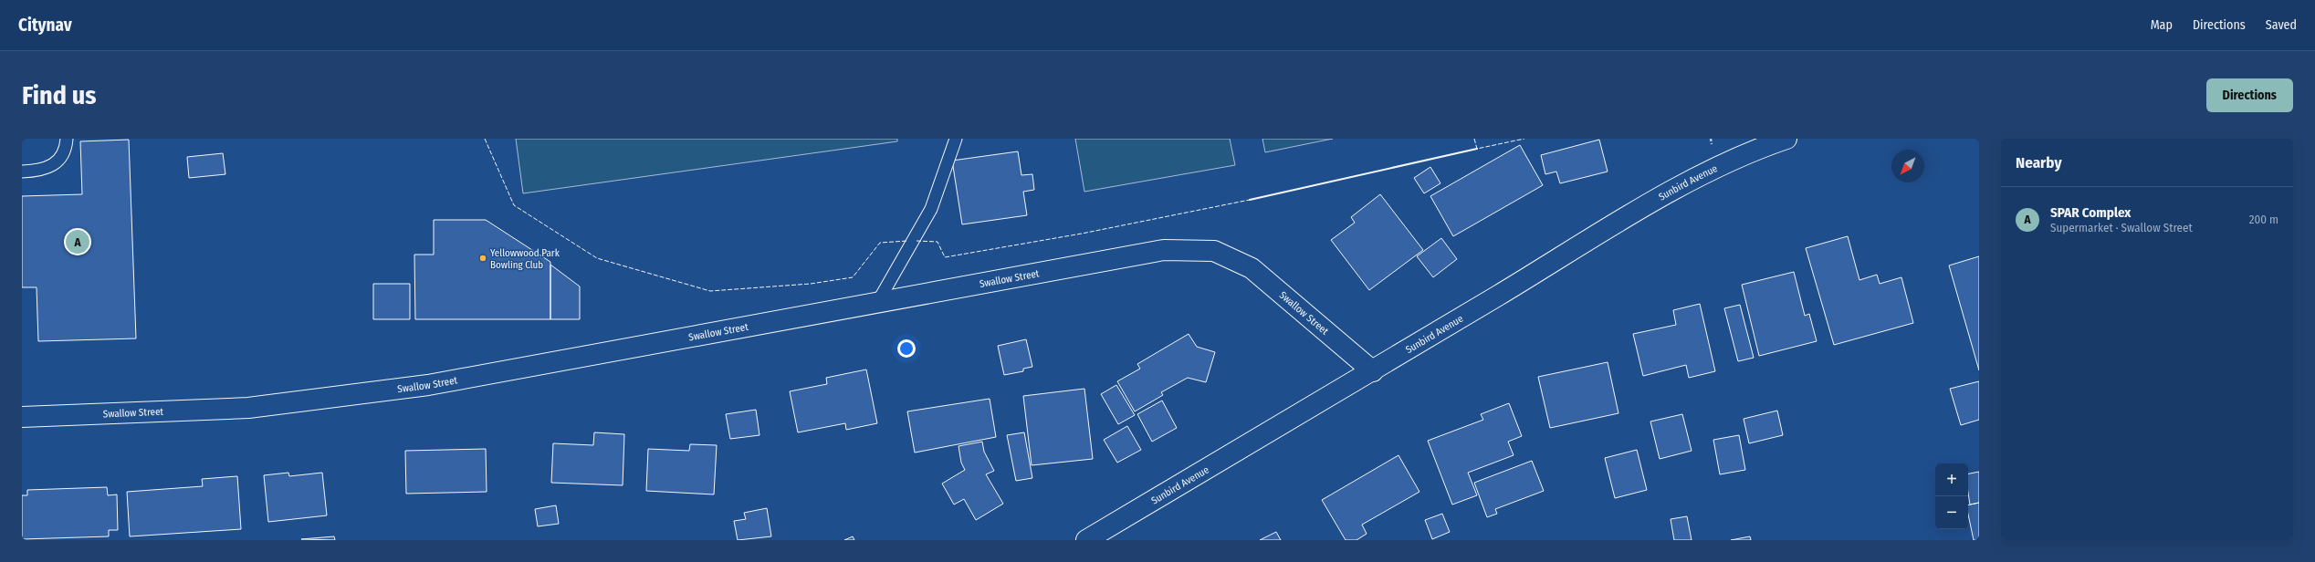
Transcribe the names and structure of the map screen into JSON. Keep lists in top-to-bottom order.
{
  "streets": {
    "street": ["Sunbird Avenue", "Swallow Street"]
  },
  "crossings": [
    ["Sunbird Avenue", "Swallow Street"]
  ],
  "places": ["Yellowwood Park Bowling Club"],
  "north": "bottom left",
  "page": {
    "header": "Citynav",
    "nav": ["Map", "Directions", "Saved"],
    "buttons": "Directions",
    "title": "Find us",
    "heading": "Nearby",
    "list": [
      {
        "mark": "A",
        "name": "SPAR Complex",
        "note": "Supermarket · Swallow Street",
        "value": "200 m"
      }
    ],
    "pins": "A",
    "map_buttons": ["+", "−"]
  }
}
